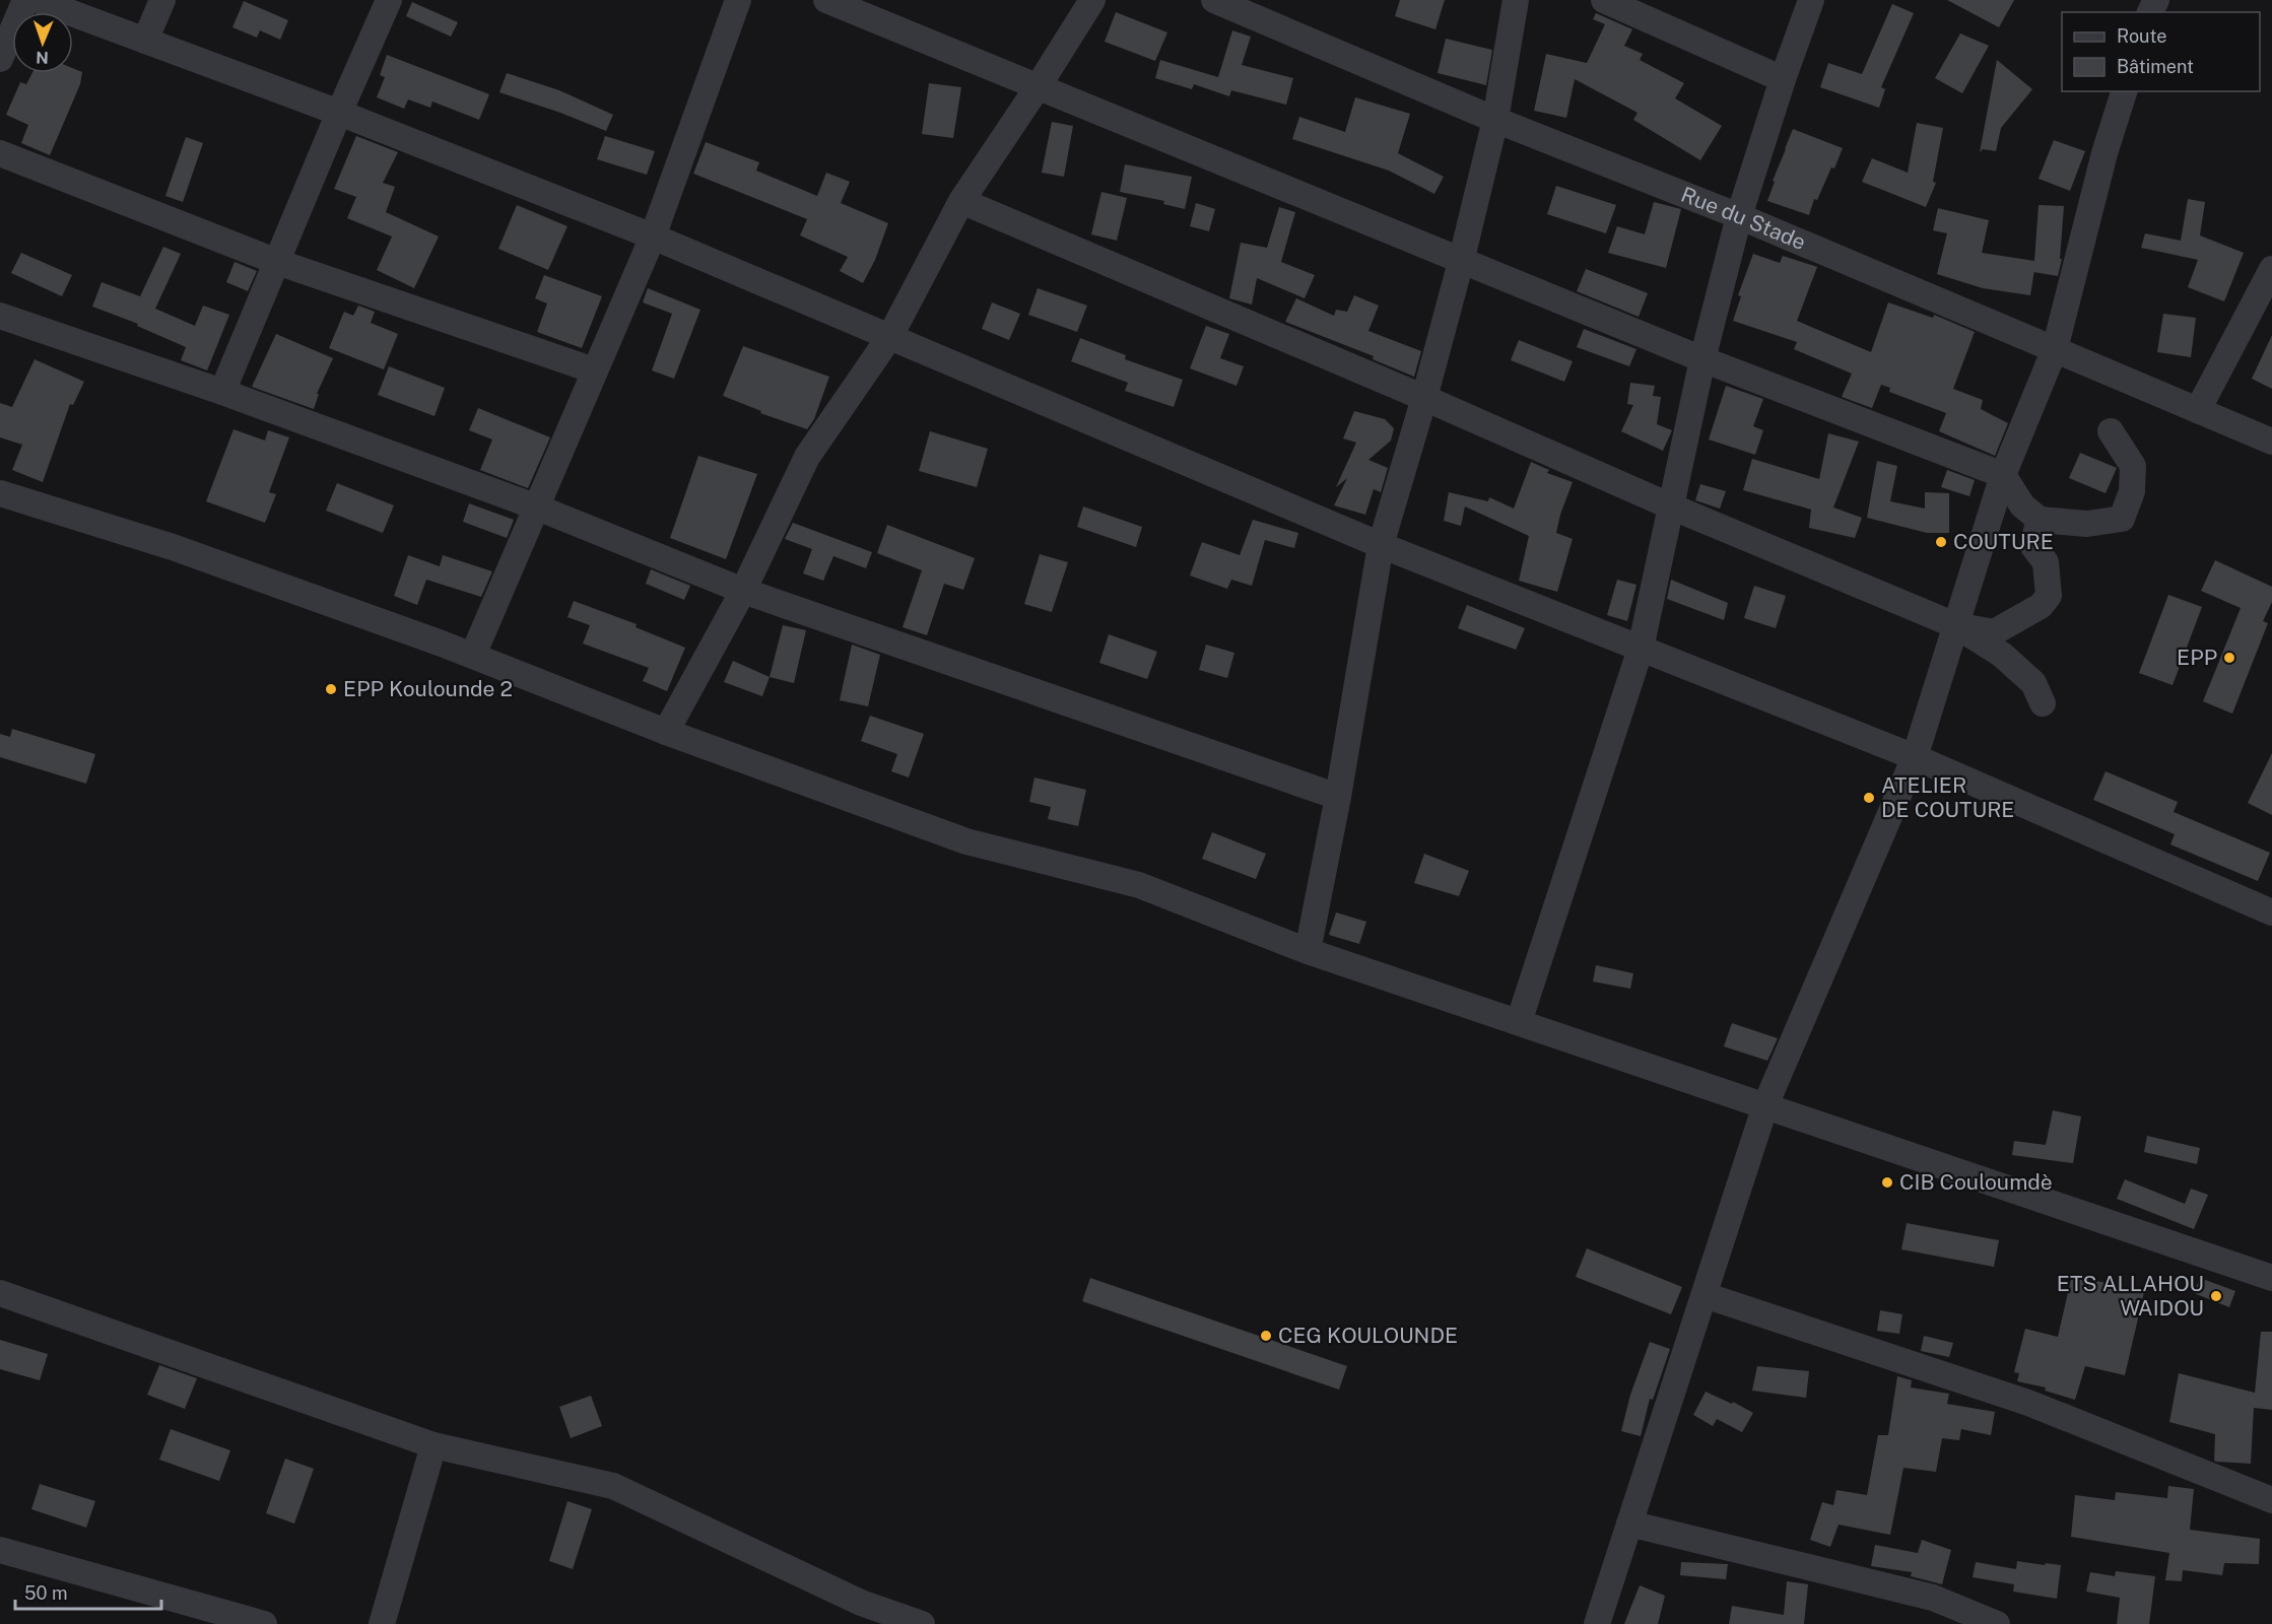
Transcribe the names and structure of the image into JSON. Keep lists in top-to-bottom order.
{
  "streets": {
    "street": ["Rue du Stade"]
  },
  "places": [
    "COUTURE",
    "EPP",
    "EPP Koulounde 2",
    "ATELIER DE COUTURE",
    "CIB Couloumdè",
    "ETS ALLAHOU WAIDOU",
    "CEG KOULOUNDE"
  ],
  "legend": ["Route", "Bâtiment"],
  "scale_bar": "50 m",
  "north": "bottom"
}
